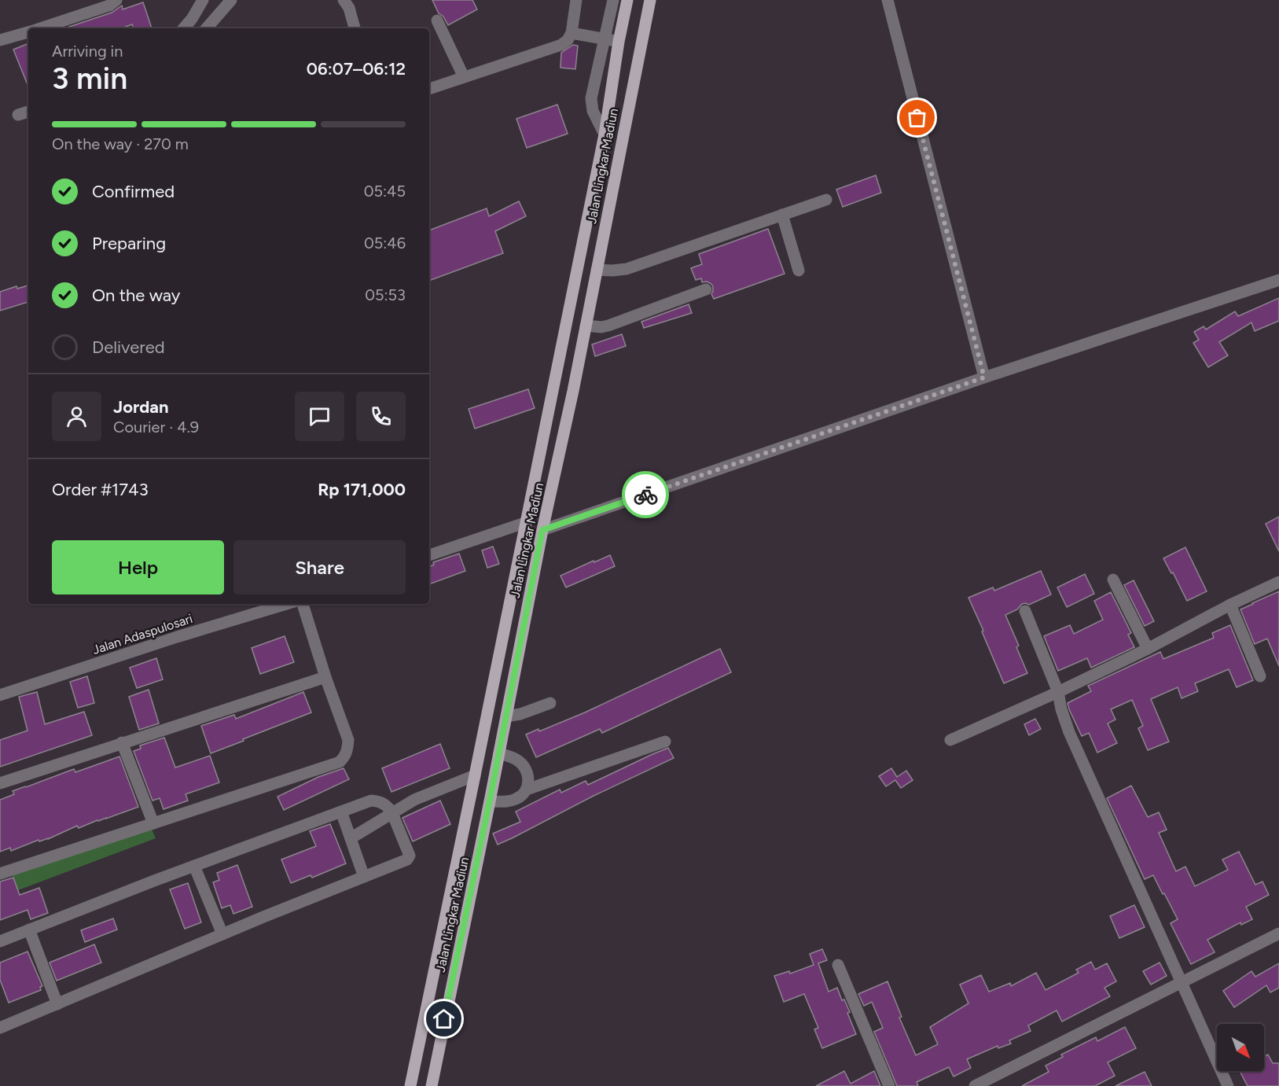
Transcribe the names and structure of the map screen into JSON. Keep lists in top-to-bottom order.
{
  "streets": {
    "main road": ["Jalan Lingkar Madiun"],
    "street": ["Jalan Adaspulosari"]
  },
  "north": "bottom right",
  "page": {
    "heading": ["3 min", "Arriving in", "06:07–06:12"],
    "panel": [
      "Jordan",
      "Courier · 4.9",
      "Order #1743",
      "Rp 171,000"
    ],
    "bar": "On the way · 270 m",
    "list": [
      ["Confirmed", "05:45"],
      ["Preparing", "05:46"],
      ["On the way", "05:53"],
      "Delivered"
    ],
    "buttons": ["Help", "Share"]
  }
}
